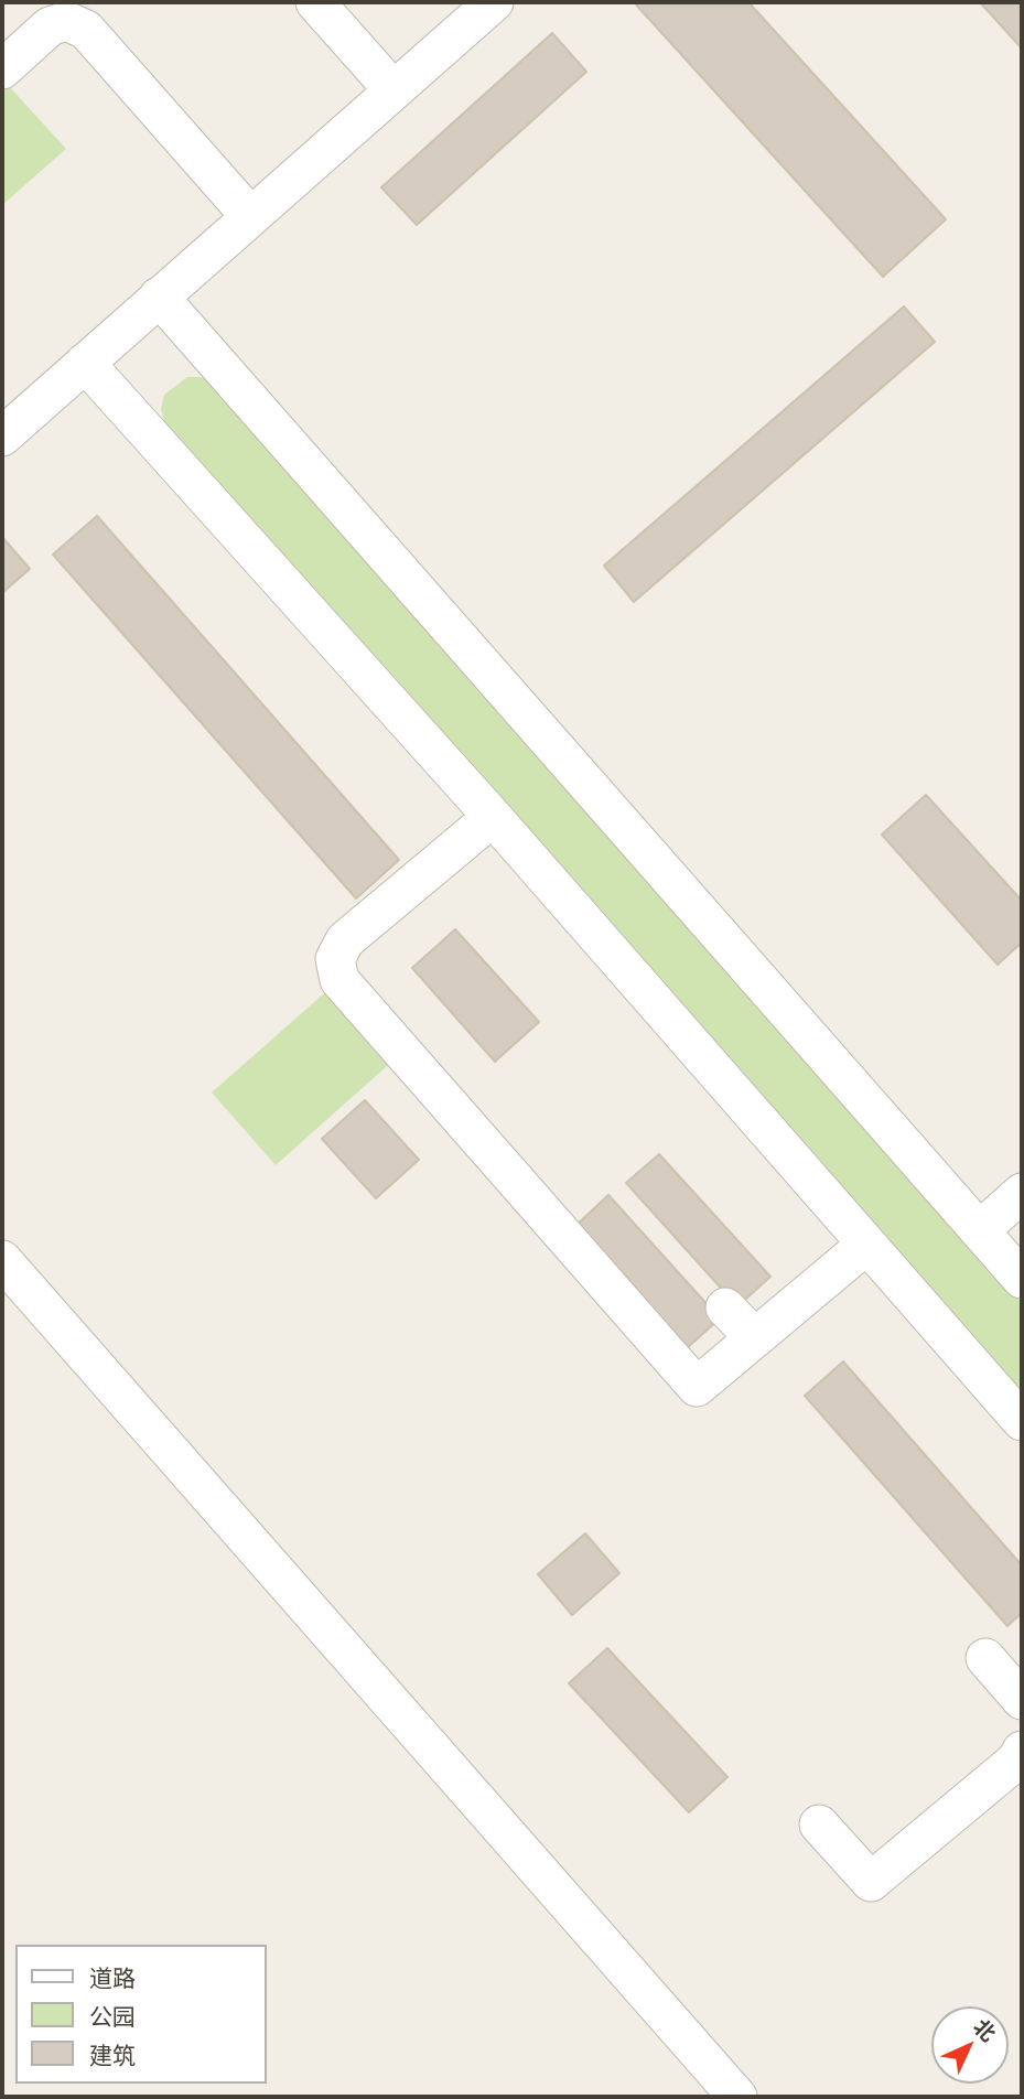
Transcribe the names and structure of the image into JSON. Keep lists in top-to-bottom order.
{
  "legend": ["道路", "公园", "建筑"],
  "north": "top right"
}
